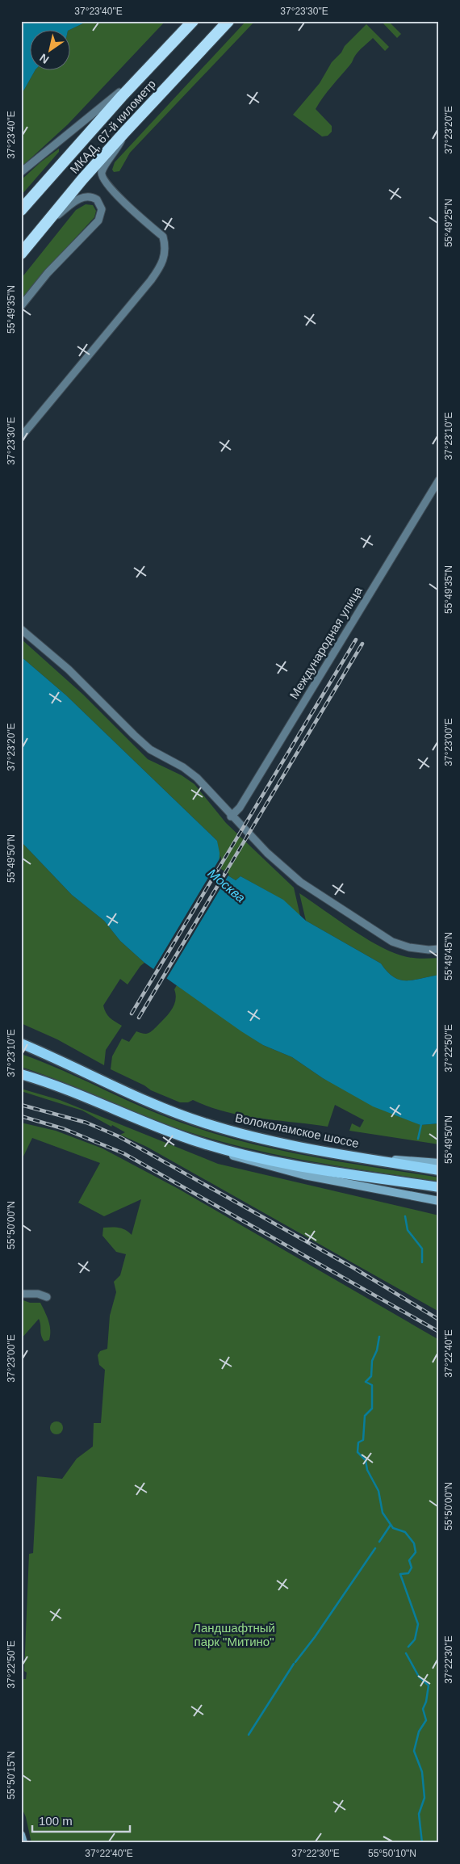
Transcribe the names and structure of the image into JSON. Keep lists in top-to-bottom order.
{
  "streets": {
    "highway": ["МКАД, 67-й километр"],
    "main road": ["Волоколамское шоссе"],
    "street": ["Международная улица"]
  },
  "water": ["Москва"],
  "parks": ["Ландшафтный парк \"Митино\""],
  "scale_bar": "100 m",
  "north": "bottom left",
  "coordinates": [
    "37°23'40\"E",
    "37°23'30\"E",
    "37°23'20\"E",
    "55°49'25\"N",
    "55°49'35\"N",
    "37°23'10\"E",
    "37°23'00\"E",
    "55°49'50\"N",
    "55°49'45\"N",
    "37°22'50\"E",
    "55°50'00\"N",
    "37°22'40\"E",
    "37°22'30\"E",
    "55°50'15\"N",
    "55°50'10\"N"
  ]
}
